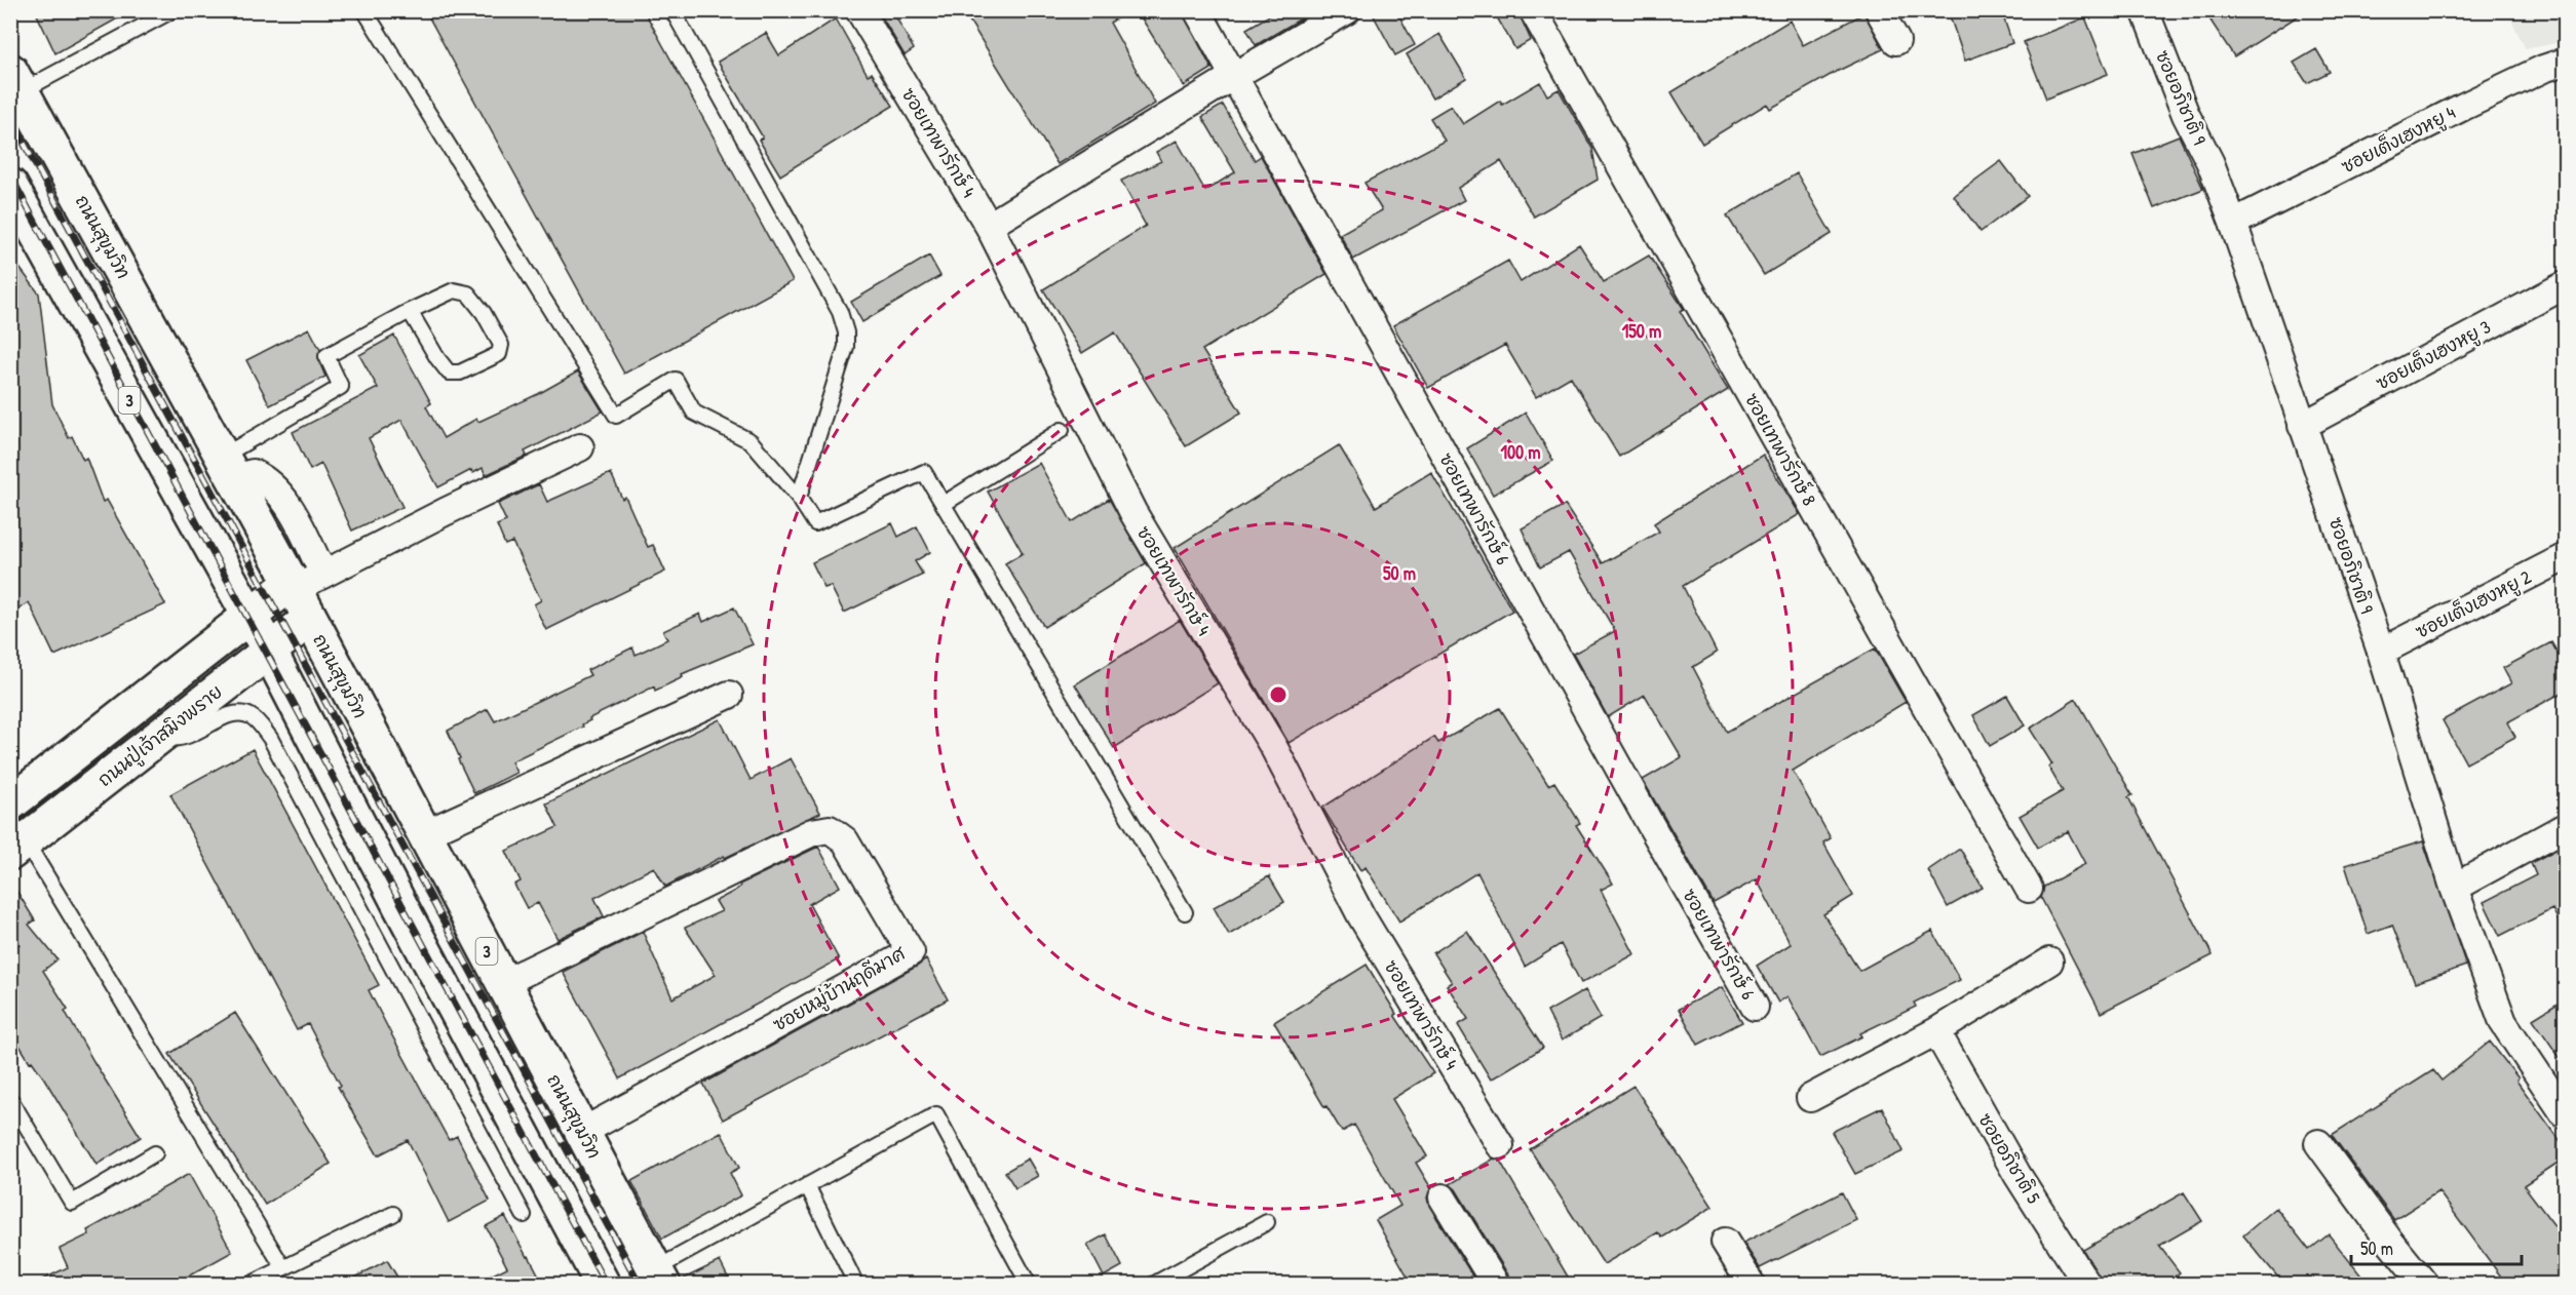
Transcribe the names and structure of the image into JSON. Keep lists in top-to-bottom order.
{
  "streets": {
    "main road": ["ถนนสุขุมวิท", "3", "ถนนปู่เจ้าสมิงพราย"],
    "street": [
      "ซอยอภิชาติ 9",
      "ซอยเต็งเฮงหยู 4",
      "ซอยเทพารักษ์ 4",
      "ซอยเต็งเฮงหยู 3",
      "ซอยเทพารักษ์ 8",
      "ซอยเทพารักษ์ 6",
      "ซอยเต็งเฮงหยู 2",
      "ซอยหมู่บ้านฤดีมาศ",
      "ซอยอภิชาติ 5"
    ]
  },
  "crossings": [
    ["ซอยอภิชาติ 9", "ซอยเต็งเฮงหยู 4"],
    ["ซอยอภิชาติ 9", "ซอยเต็งเฮงหยู 3"],
    ["ซอยอภิชาติ 9", "ซอยเต็งเฮงหยู 2"],
    ["ถนนสุขุมวิท", "ถนนปู่เจ้าสมิงพราย"],
    ["ถนนสุขุมวิท", "ซอยหมู่บ้านฤดีมาศ"],
    ["3", "ถนนปู่เจ้าสมิงพราย"]
  ],
  "scale_bar": "50 m",
  "rings": ["150 m", "100 m", "50 m"]
}
